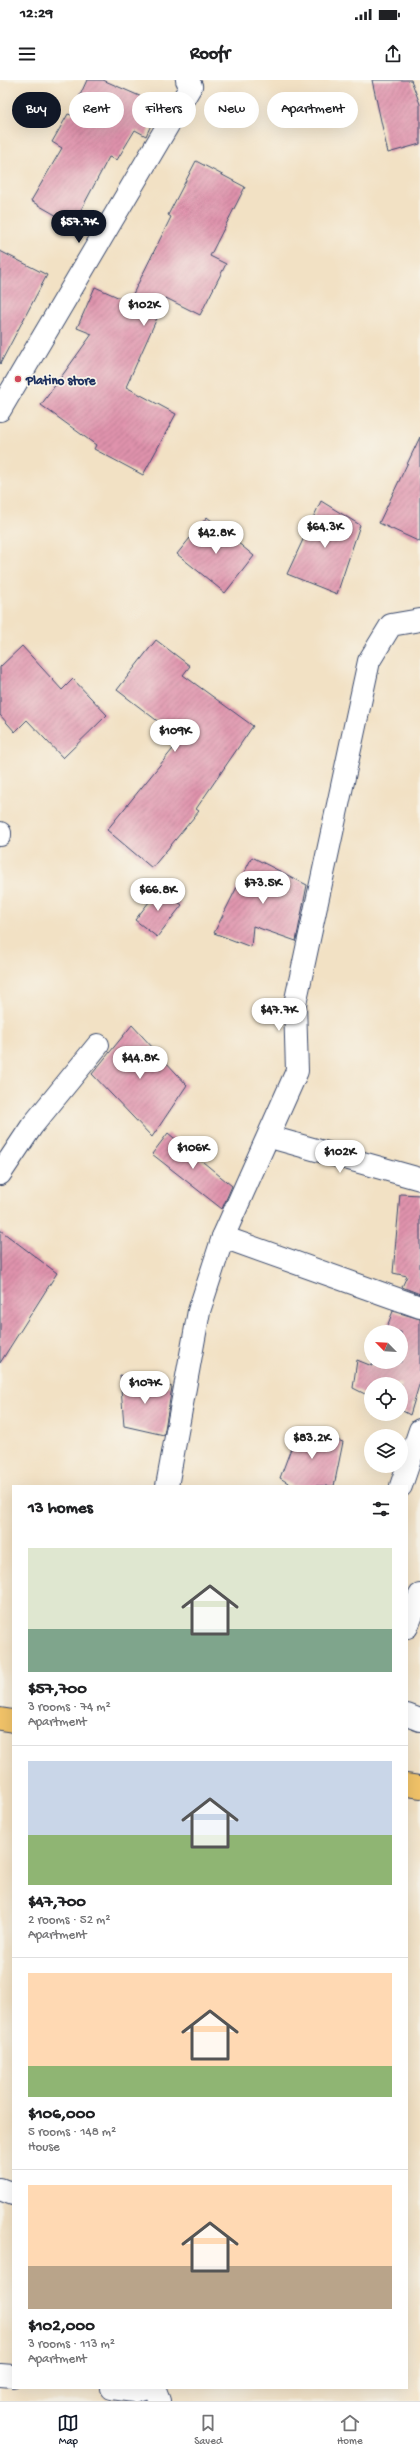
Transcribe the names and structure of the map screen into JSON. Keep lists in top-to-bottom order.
{
  "places": ["Platino store"],
  "north": "top left",
  "page": {
    "status": "12:29",
    "header": "Roofr",
    "chip": [
      "Buy",
      "Rent",
      "Filters",
      "New",
      "Apartment"
    ],
    "price": [
      "$57.7K",
      "$102K",
      "$64.3K",
      "$42.8K",
      "$109K",
      "$73.5K",
      "$66.8K",
      "$47.7K",
      "$44.8K",
      "$106K",
      "$102K",
      "$107K",
      "$83.2K"
    ],
    "heading": "13 homes",
    "list": [
      {
        "name": "$57,700",
        "note": "3 rooms · 74 m² · Apartment"
      },
      {
        "name": "$47,700",
        "note": "2 rooms · 52 m² · Apartment"
      },
      {
        "name": "$106,000",
        "note": "5 rooms · 148 m² · House"
      },
      {
        "name": "$102,000",
        "note": "3 rooms · 113 m² · Apartment"
      }
    ],
    "tabs": ["Map", "Saved", "Home"]
  }
}
